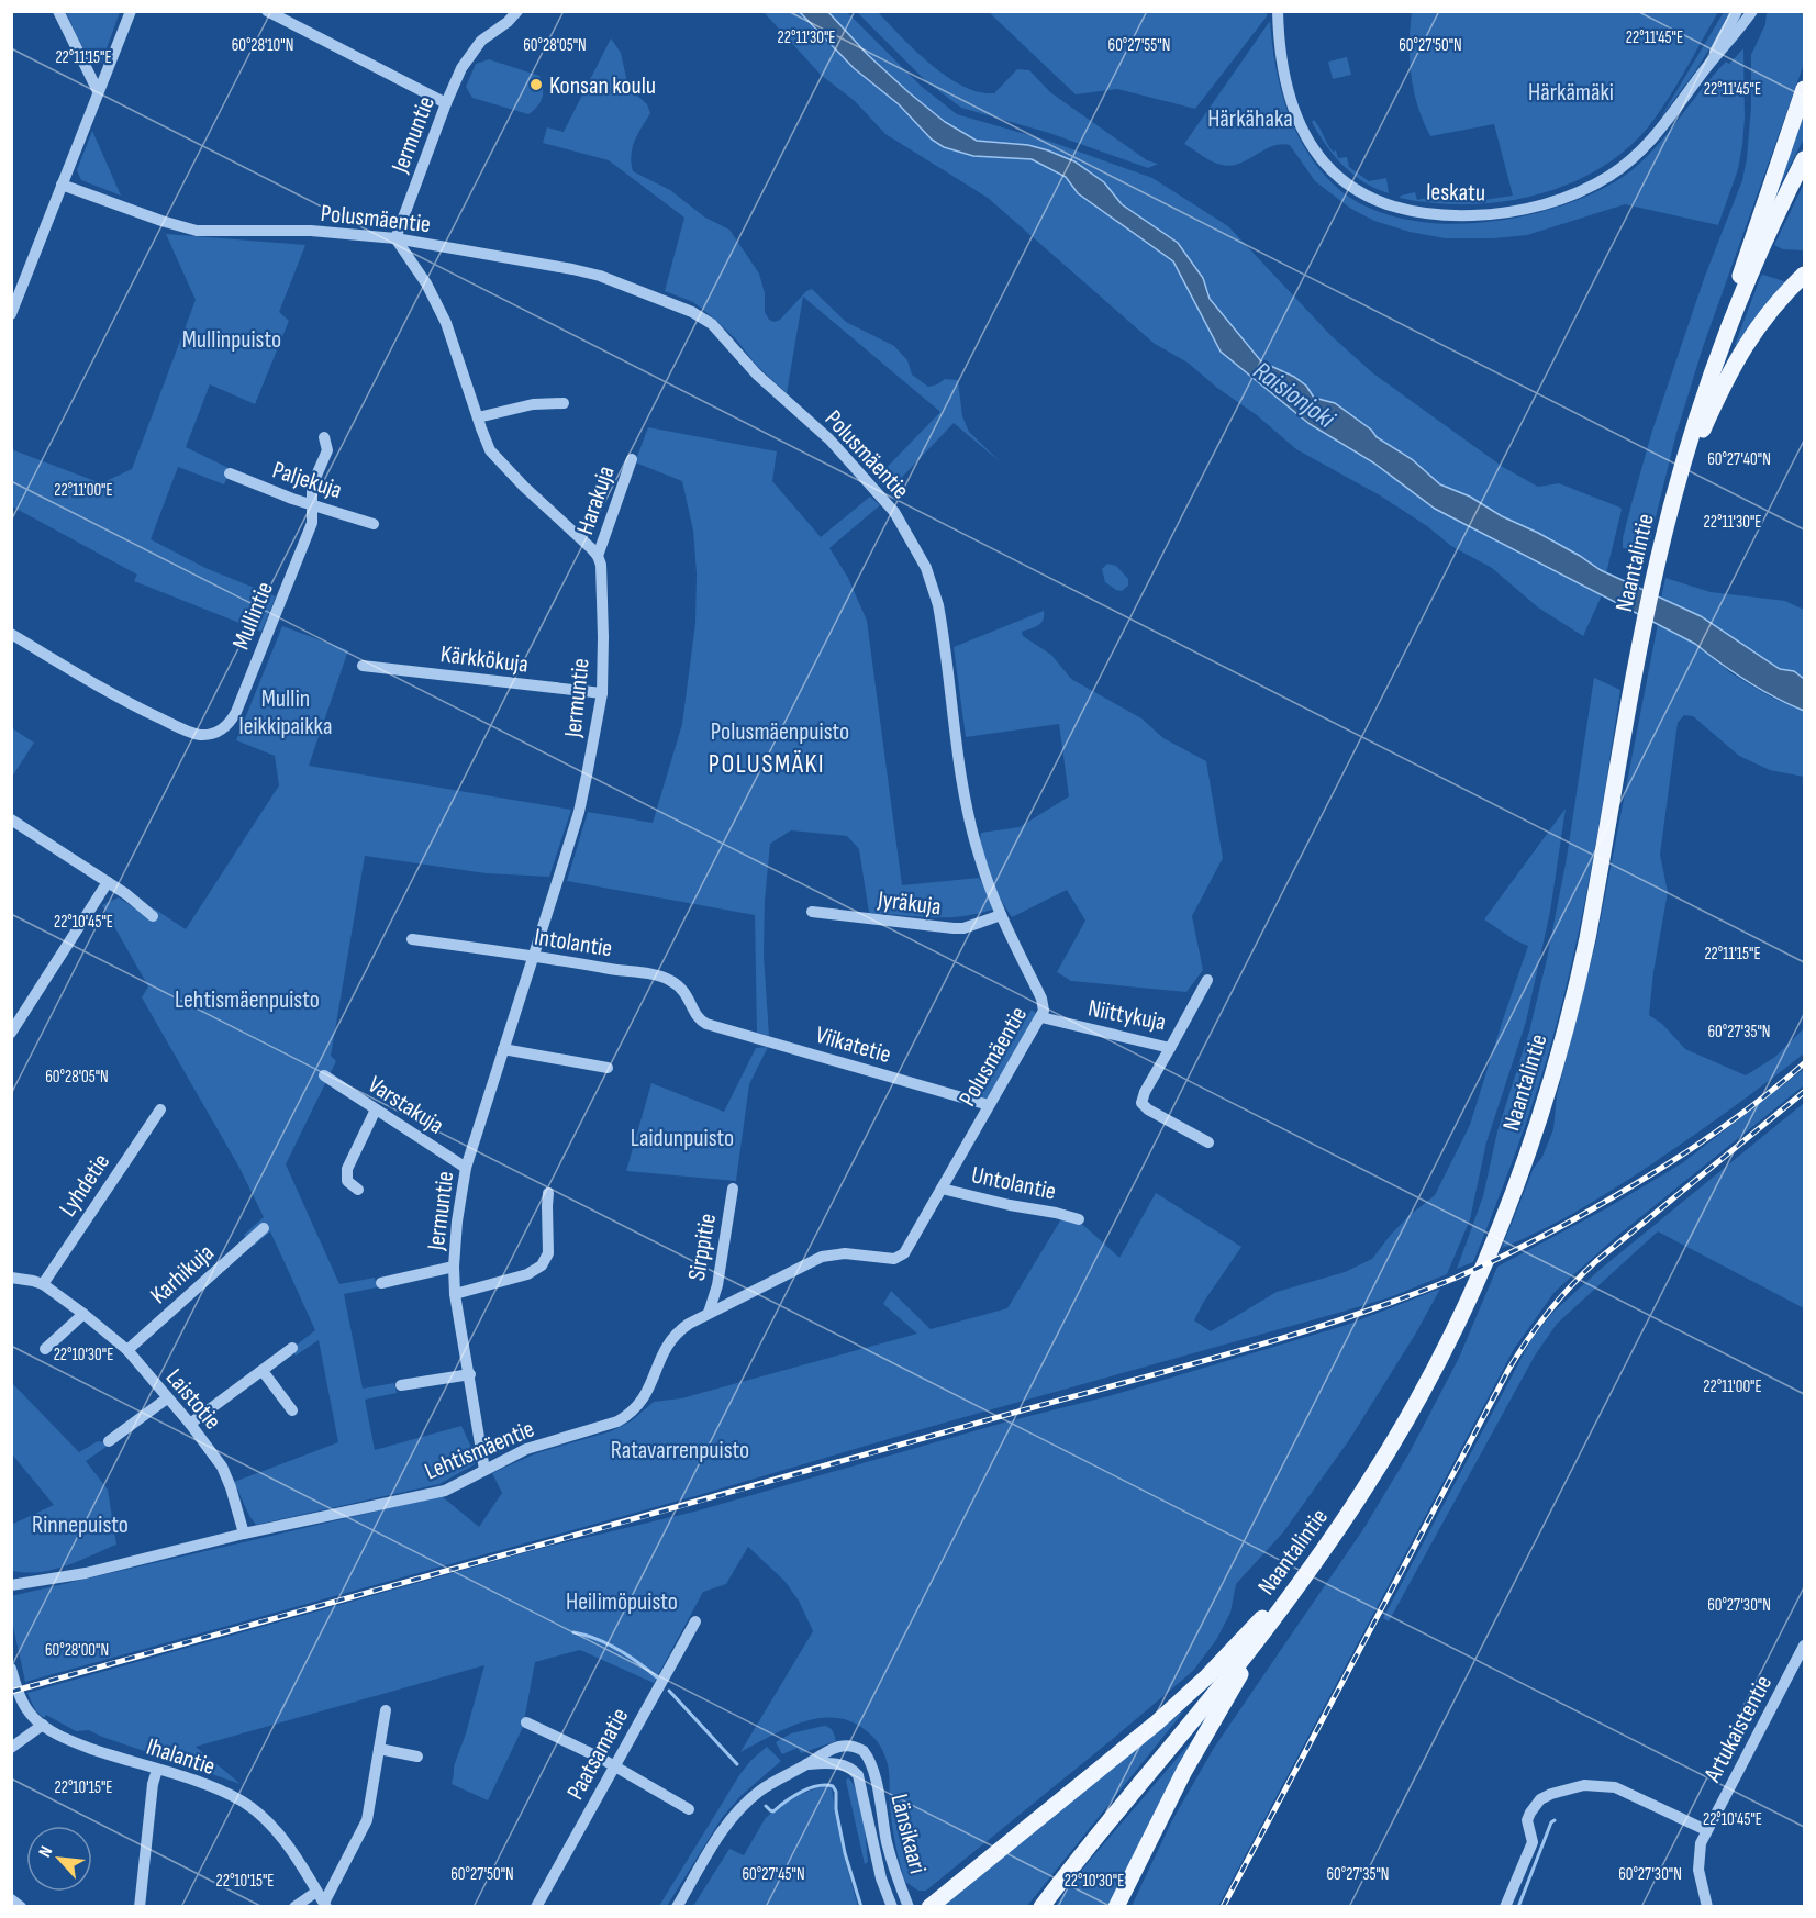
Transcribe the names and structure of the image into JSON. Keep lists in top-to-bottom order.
{
  "streets": {
    "main road": ["Naantalintie"],
    "street": [
      "Jermuntie",
      "Ieskatu",
      "Polusmäentie",
      "Paljekuja",
      "Harakuja",
      "Mullintie",
      "Kärkkökuja",
      "Jyräkuja",
      "Intolantie",
      "Niittykuja",
      "Viikatetie",
      "Varstakuja",
      "Untolantie",
      "Lyhdetie",
      "Sirppitie",
      "Karhikuja",
      "Laistotie",
      "Lehtismäentie",
      "Artukaistentie",
      "Paatsamatie",
      "Ihalantie",
      "Länsikaari"
    ]
  },
  "crossings": [
    ["Jermuntie", "Polusmäentie"],
    ["Jermuntie", "Harakuja"],
    ["Jermuntie", "Kärkkökuja"],
    ["Jermuntie", "Intolantie"],
    ["Jermuntie", "Varstakuja"],
    ["Jermuntie", "Lehtismäentie"],
    ["Polusmäentie", "Jyräkuja"],
    ["Polusmäentie", "Niittykuja"],
    ["Polusmäentie", "Viikatetie"],
    ["Polusmäentie", "Untolantie"],
    ["Polusmäentie", "Lehtismäentie"],
    ["Paljekuja", "Mullintie"],
    ["Intolantie", "Viikatetie"],
    ["Lyhdetie", "Laistotie"],
    ["Sirppitie", "Lehtismäentie"],
    ["Karhikuja", "Laistotie"],
    ["Laistotie", "Lehtismäentie"]
  ],
  "districts": ["POLUSMÄKI"],
  "water": ["Raisionjoki"],
  "parks": [
    "Härkämäki",
    "Härkähaka",
    "Mullinpuisto",
    "Mullin leikkipaikka",
    "Polusmäenpuisto",
    "Lehtismäenpuisto",
    "Laidunpuisto",
    "Ratavarrenpuisto",
    "Rinnepuisto",
    "Heilimöpuisto"
  ],
  "places": ["Konsan koulu"],
  "north": "top left",
  "coordinates": [
    "22°11'30\"E",
    "22°11'45\"E",
    "60°28'10\"N",
    "60°28'05\"N",
    "60°27'55\"N",
    "60°27'50\"N",
    "22°11'15\"E",
    "60°27'40\"N",
    "22°11'00\"E",
    "22°10'45\"E",
    "60°27'35\"N",
    "22°10'30\"E",
    "60°27'30\"N",
    "60°28'00\"N",
    "22°10'15\"E",
    "60°27'45\"N"
  ]
}
